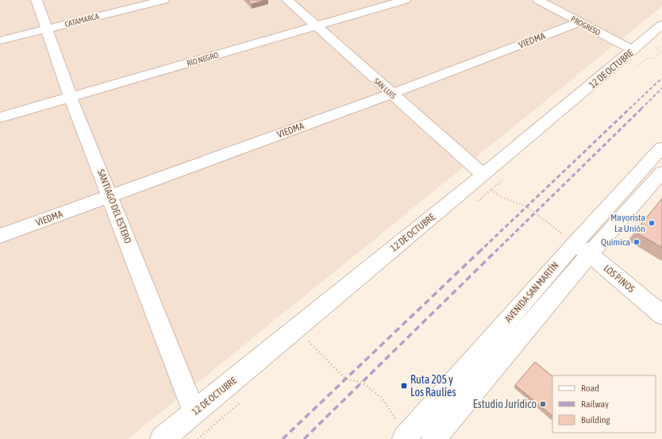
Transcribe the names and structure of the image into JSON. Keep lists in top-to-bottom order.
{
  "streets": {
    "street": [
      "CATAMARCA",
      "PROGRESO",
      "VIEDMA",
      "RÍO NEGRO",
      "12 DE OCTUBRE",
      "SAN LUIS",
      "SANTIAGO DEL ESTERO",
      "LOS PINOS",
      "AVENIDA SAN MARTÍN"
    ]
  },
  "crossings": [
    ["CATAMARCA", "SANTIAGO DEL ESTERO"],
    ["PROGRESO", "VIEDMA"],
    ["PROGRESO", "12 DE OCTUBRE"],
    ["VIEDMA", "SAN LUIS"],
    ["VIEDMA", "SANTIAGO DEL ESTERO"],
    ["RÍO NEGRO", "SAN LUIS"],
    ["RÍO NEGRO", "SANTIAGO DEL ESTERO"],
    ["12 DE OCTUBRE", "SAN LUIS"],
    ["12 DE OCTUBRE", "SANTIAGO DEL ESTERO"],
    ["LOS PINOS", "AVENIDA SAN MARTÍN"]
  ],
  "places": {
    "other": ["Mayorista La Unión", "Química", "Estudio Jurídico"],
    "transit": ["Ruta 205 y Los Raulíes"]
  },
  "legend": ["Road", "Railway", "Building"]
}
